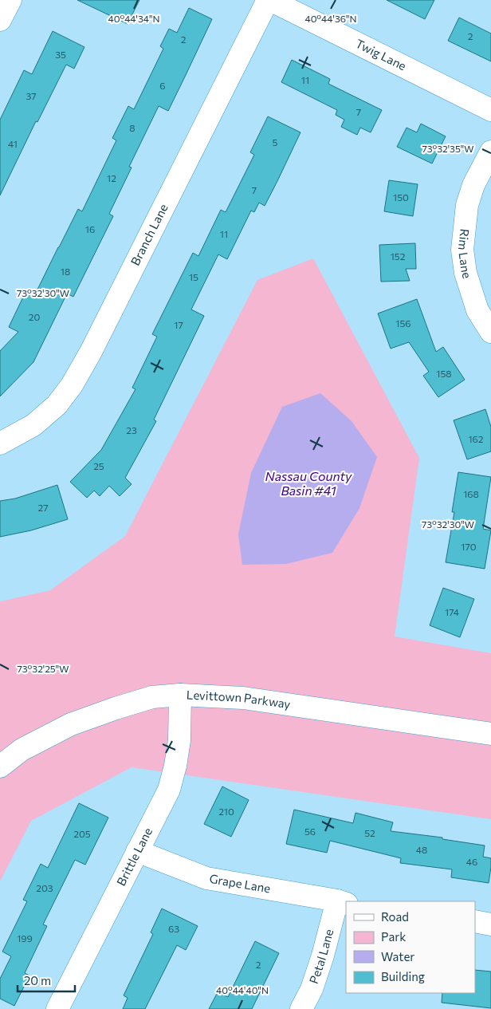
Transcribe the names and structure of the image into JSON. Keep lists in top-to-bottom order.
{
  "streets": {
    "street": [
      "Twig Lane",
      "Branch Lane",
      "Rim Lane",
      "Levittown Parkway",
      "Brittle Lane",
      "Grape Lane",
      "Petal Lane"
    ]
  },
  "crossings": [
    ["Twig Lane", "Branch Lane"],
    ["Levittown Parkway", "Brittle Lane"],
    ["Brittle Lane", "Grape Lane"],
    ["Grape Lane", "Petal Lane"]
  ],
  "water": ["Nassau County Basin #41"],
  "house_numbers": [
    "2",
    "2",
    "35",
    "11",
    "6",
    "37",
    "7",
    "8",
    "5",
    "41",
    "12",
    "7",
    "150",
    "16",
    "11",
    "152",
    "18",
    "15",
    "20",
    "156",
    "17",
    "158",
    "23",
    "162",
    "25",
    "168",
    "27",
    "170",
    "174",
    "210",
    "56",
    "52",
    "205",
    "48",
    "46",
    "203",
    "63",
    "199",
    "2"
  ],
  "legend": [
    "Road",
    "Park",
    "Water",
    "Building"
  ],
  "scale_bar": "20 m",
  "coordinates": [
    "40°44'34\"N",
    "40°44'36\"N",
    "73°32'35\"W",
    "73°32'30\"W",
    "73°32'25\"W",
    "40°44'40\"N"
  ]
}
